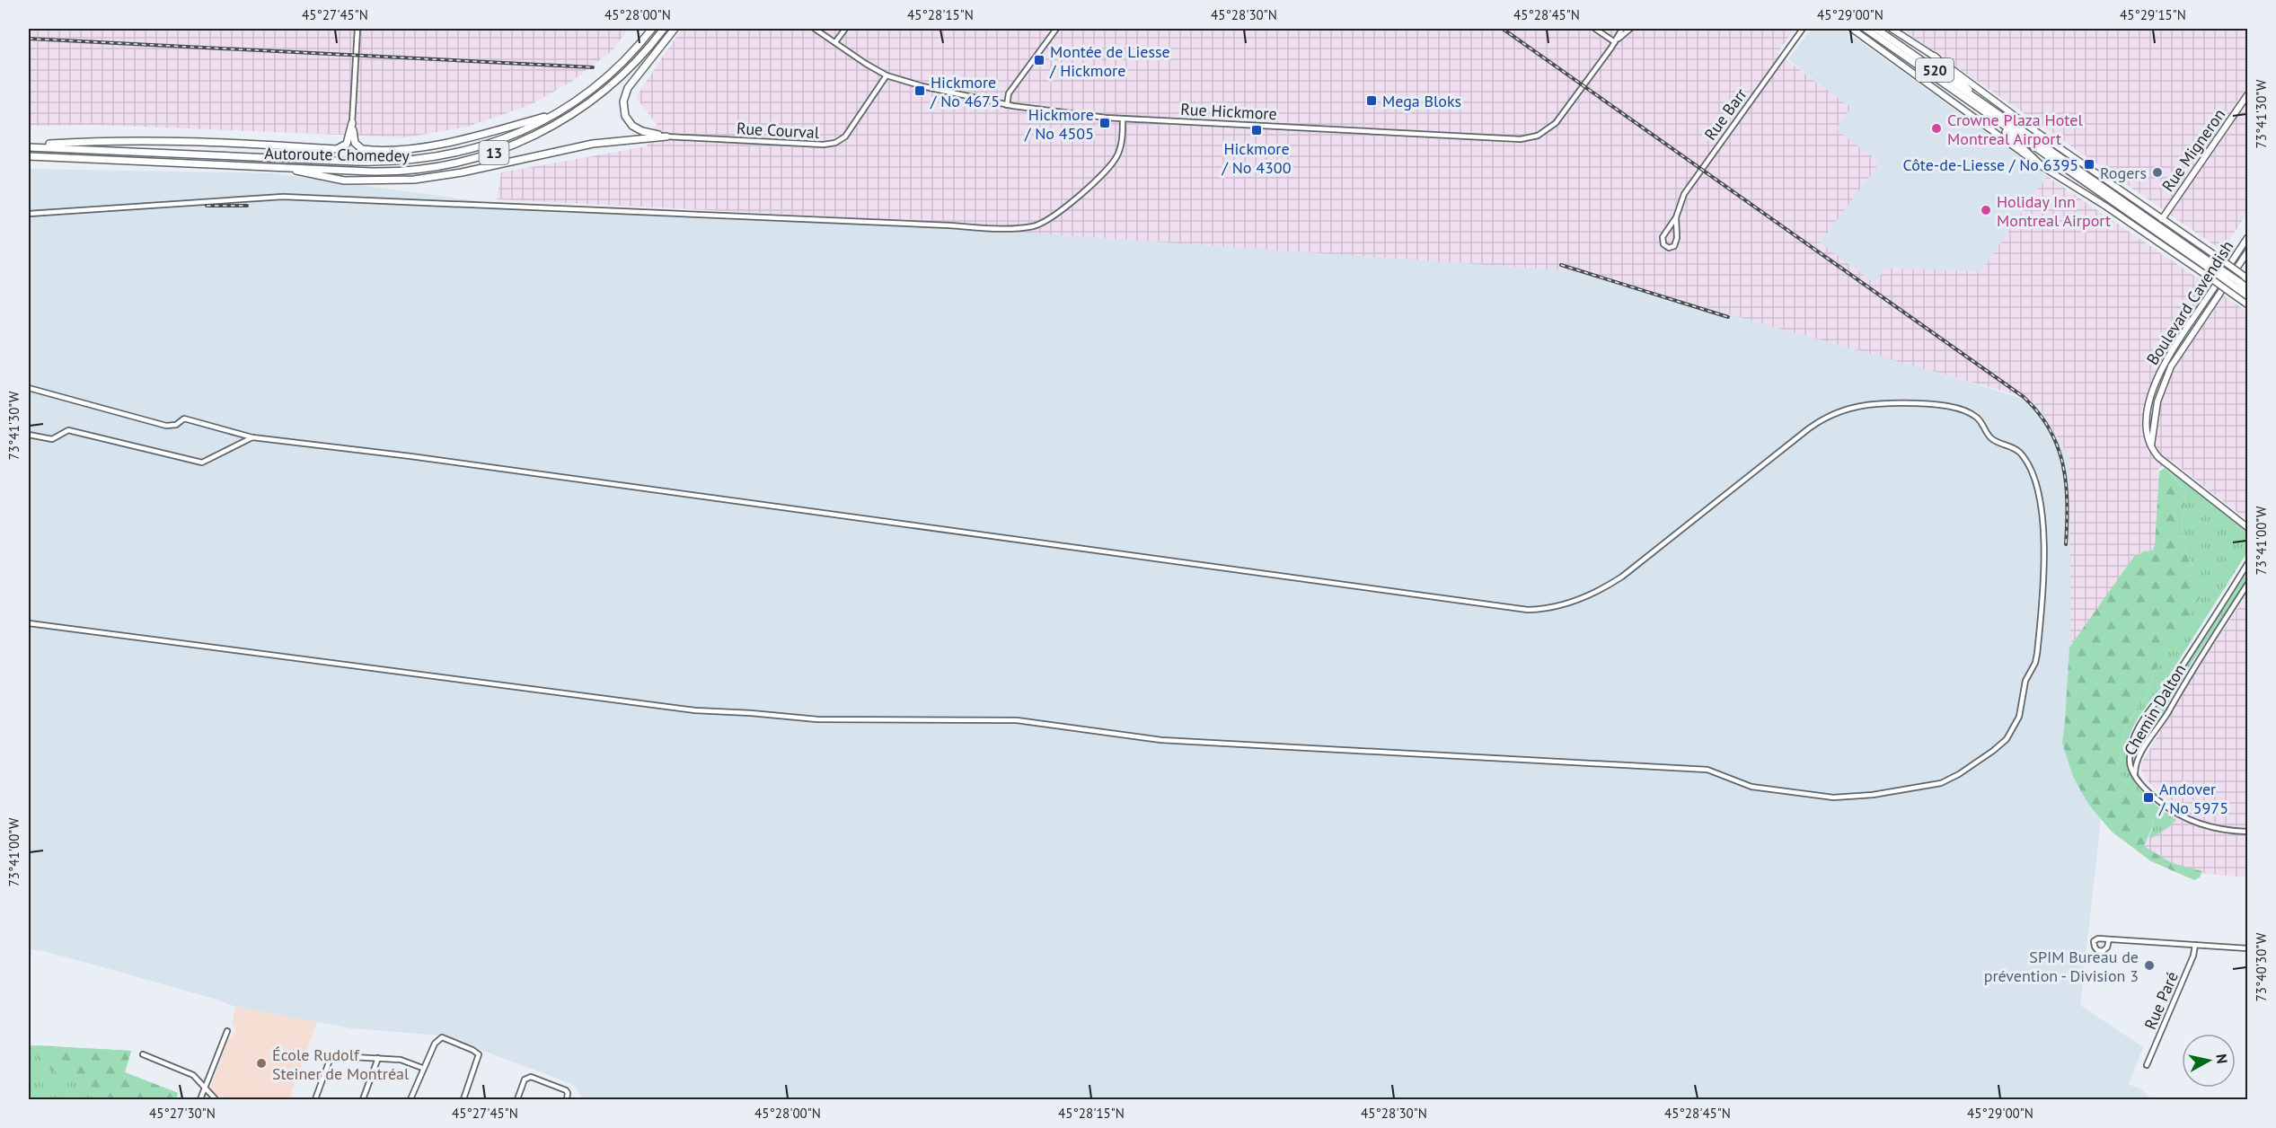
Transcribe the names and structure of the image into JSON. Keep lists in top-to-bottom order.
{
  "streets": {
    "highway": ["520", "13", "Autoroute Chomedey"],
    "main road": ["Rue Migneron", "Boulevard Cavendish"],
    "street": [
      "Rue Hickmore",
      "Rue Barr",
      "Rue Courval",
      "Chemin Dalton",
      "Rue Paré"
    ]
  },
  "crossings": [
    ["Rue Hickmore", "Rue Courval"]
  ],
  "places": {
    "transit": [
      "Montée de Liesse / Hickmore",
      "Hickmore / No 4675",
      "Mega Bloks",
      "Hickmore / No 4505",
      "Hickmore / No 4300",
      "Côte-de-Liesse / No 6395",
      "Andover / No 5975"
    ],
    "other": [
      "Crowne Plaza Hotel Montreal Airport",
      "Rogers",
      "Holiday Inn Montreal Airport",
      "SPIM Bureau de prévention - Division 3",
      "École Rudolf Steiner de Montréal"
    ]
  },
  "north": "right",
  "coordinates": [
    "45°27'45\"N",
    "45°28'00\"N",
    "45°28'15\"N",
    "45°28'30\"N",
    "45°28'45\"N",
    "45°29'00\"N",
    "45°29'15\"N",
    "73°41'30\"W",
    "73°41'00\"W",
    "73°40'30\"W",
    "45°27'30\"N"
  ]
}
